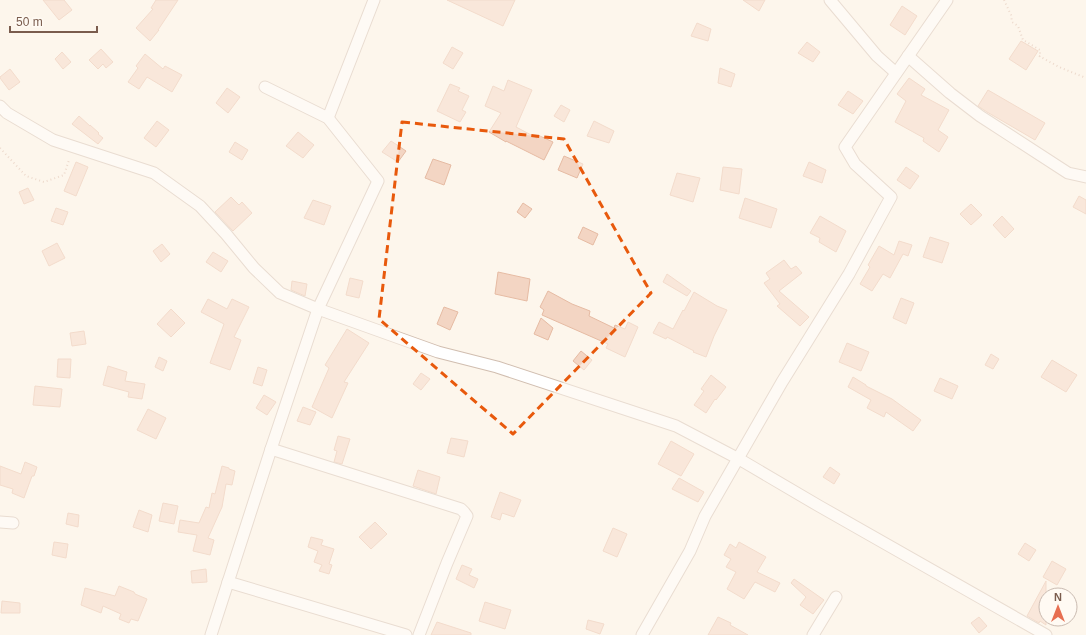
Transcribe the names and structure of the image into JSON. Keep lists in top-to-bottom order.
{
  "scale_bar": "50 m",
  "north": "top"
}
